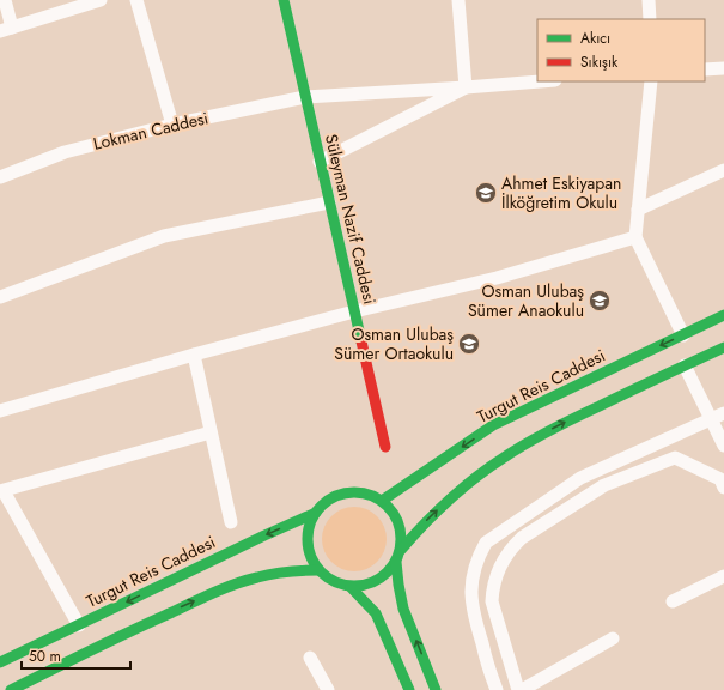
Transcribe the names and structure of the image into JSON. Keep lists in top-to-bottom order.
{
  "streets": {
    "street": ["Lokman Caddesi", "Süleyman Nazif Caddesi", "Turgut Reis Caddesi"]
  },
  "crossings": [
    ["Lokman Caddesi", "Süleyman Nazif Caddesi"]
  ],
  "places": {
    "school or university": ["Ahmet Eskiyapan İlköğretim Okulu", "Osman Ulubaş Sümer Anaokulu", "Osman Ulubaş Sümer Ortaokulu"]
  },
  "legend": ["Akıcı", "Sıkışık"],
  "scale_bar": "50 m"
}
